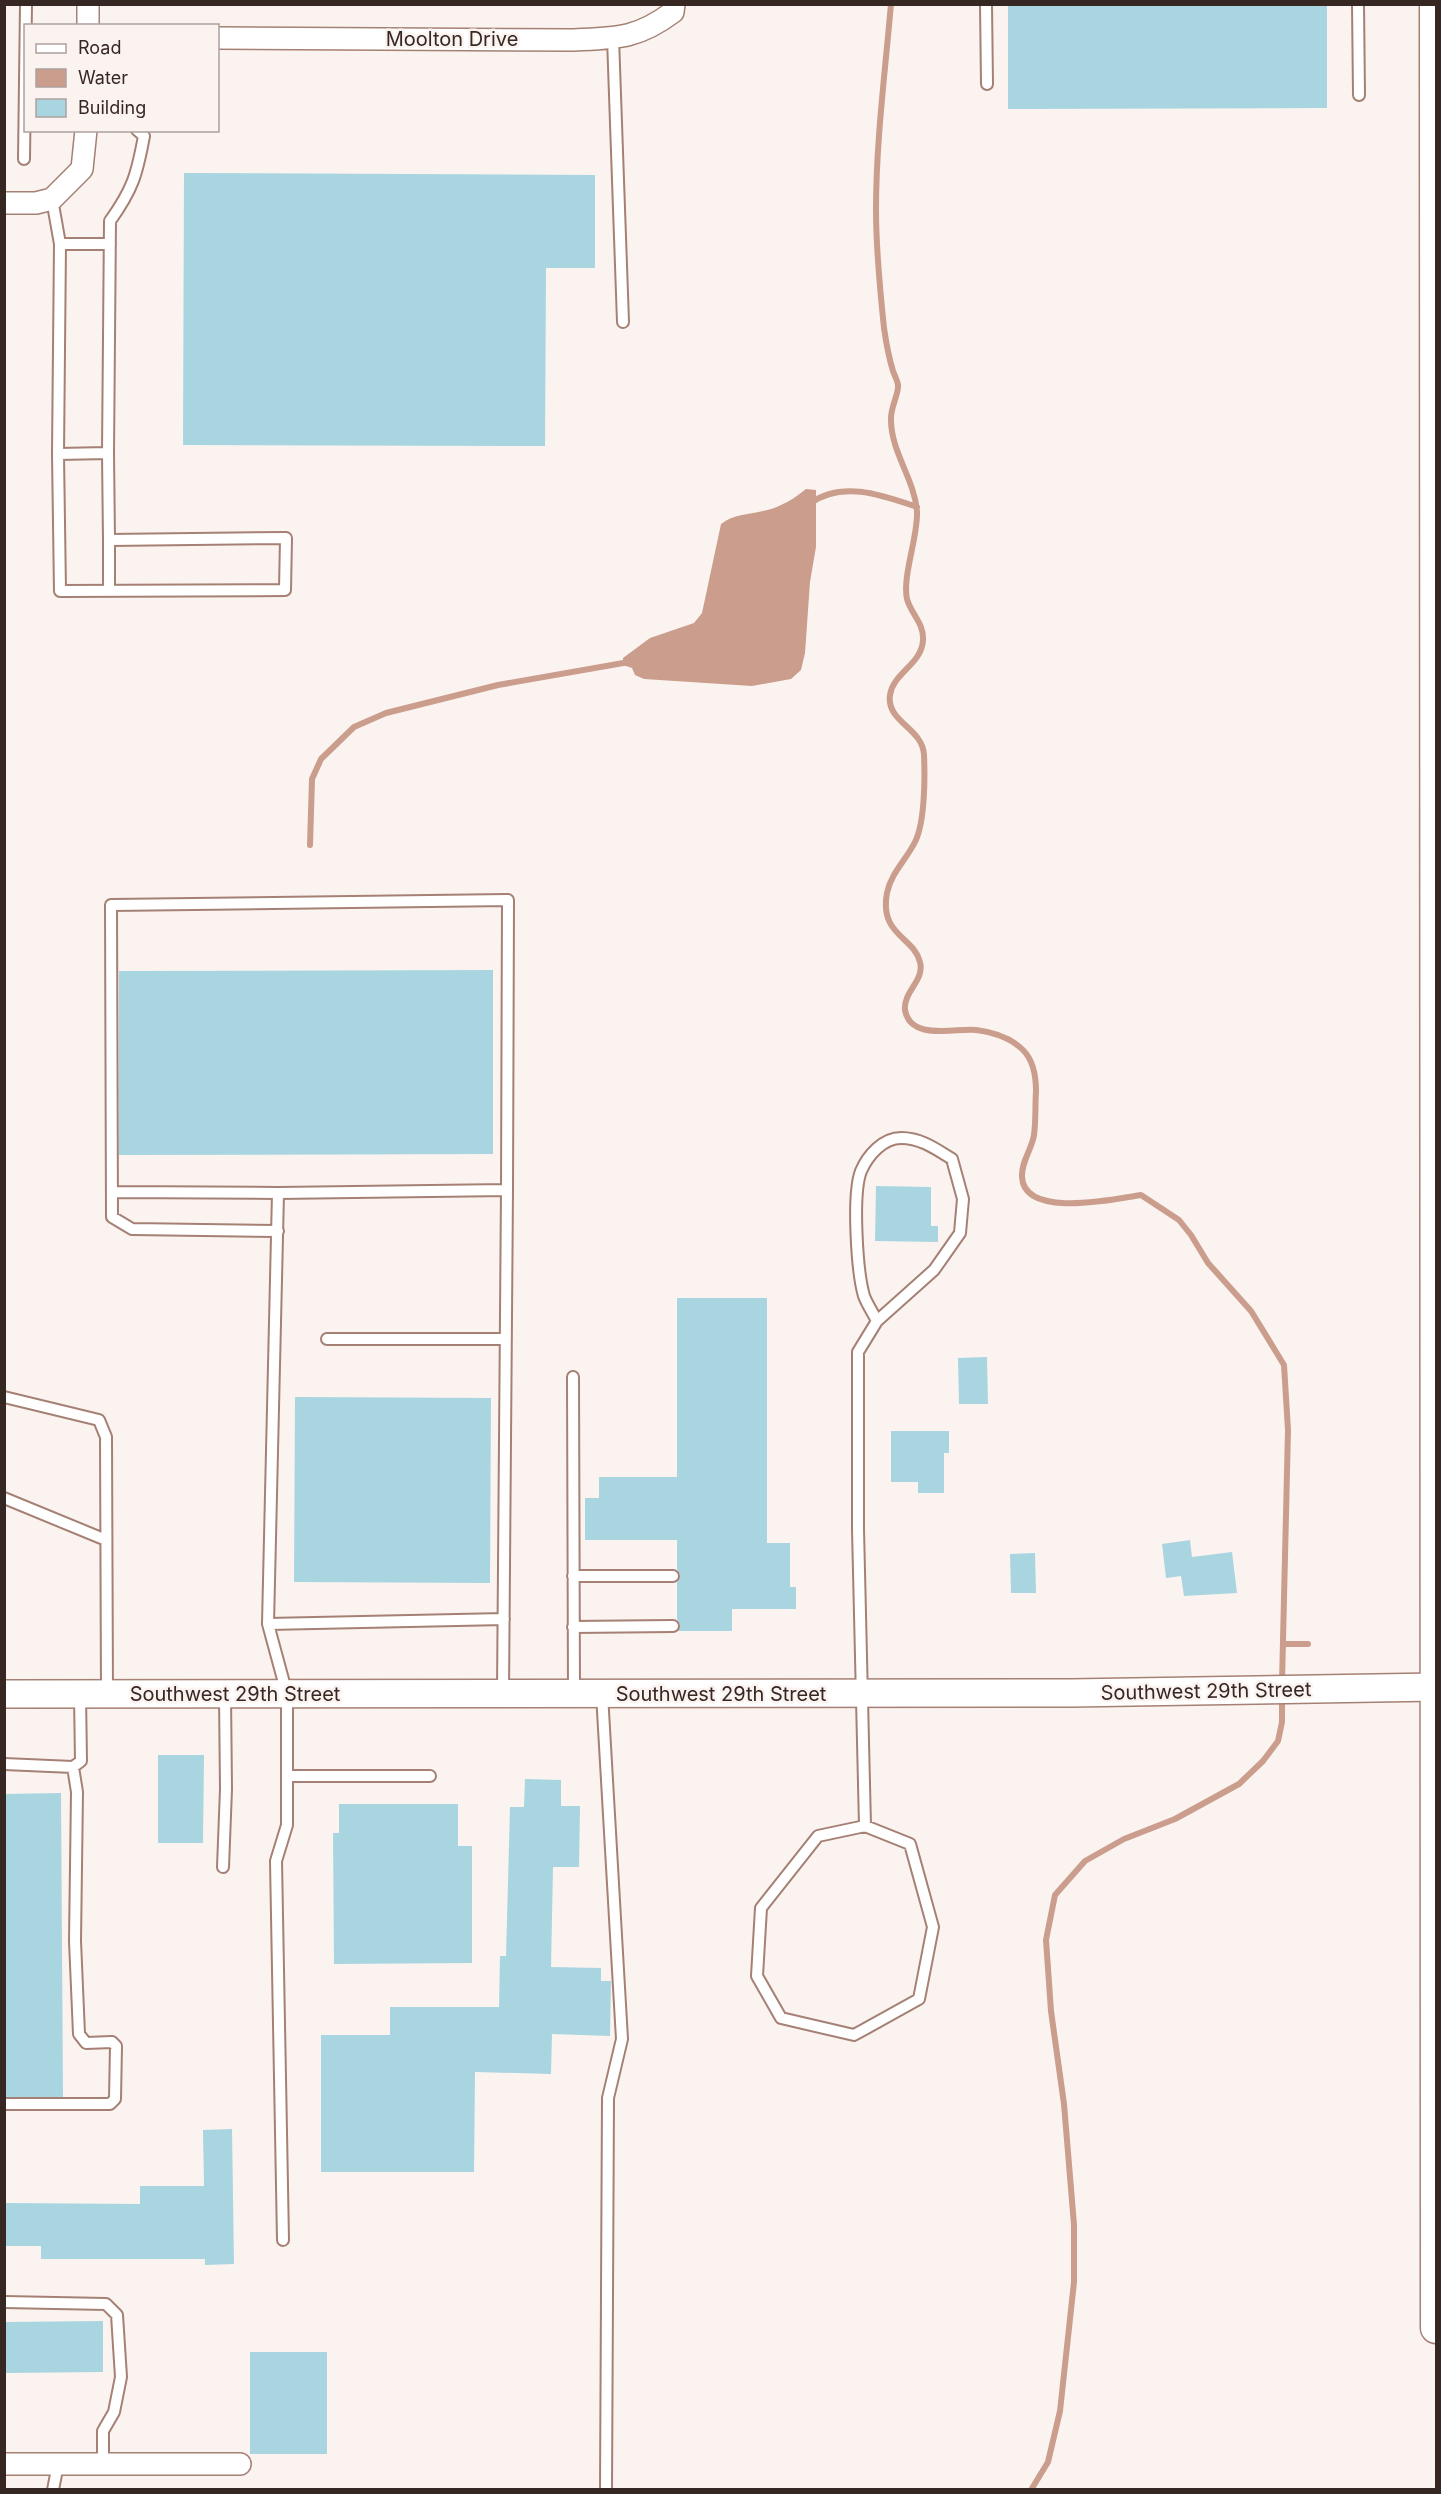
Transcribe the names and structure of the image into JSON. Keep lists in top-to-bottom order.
{
  "streets": {
    "street": ["Moolton Drive", "Southwest 29th Street"]
  },
  "legend": ["Road", "Water", "Building"]
}
